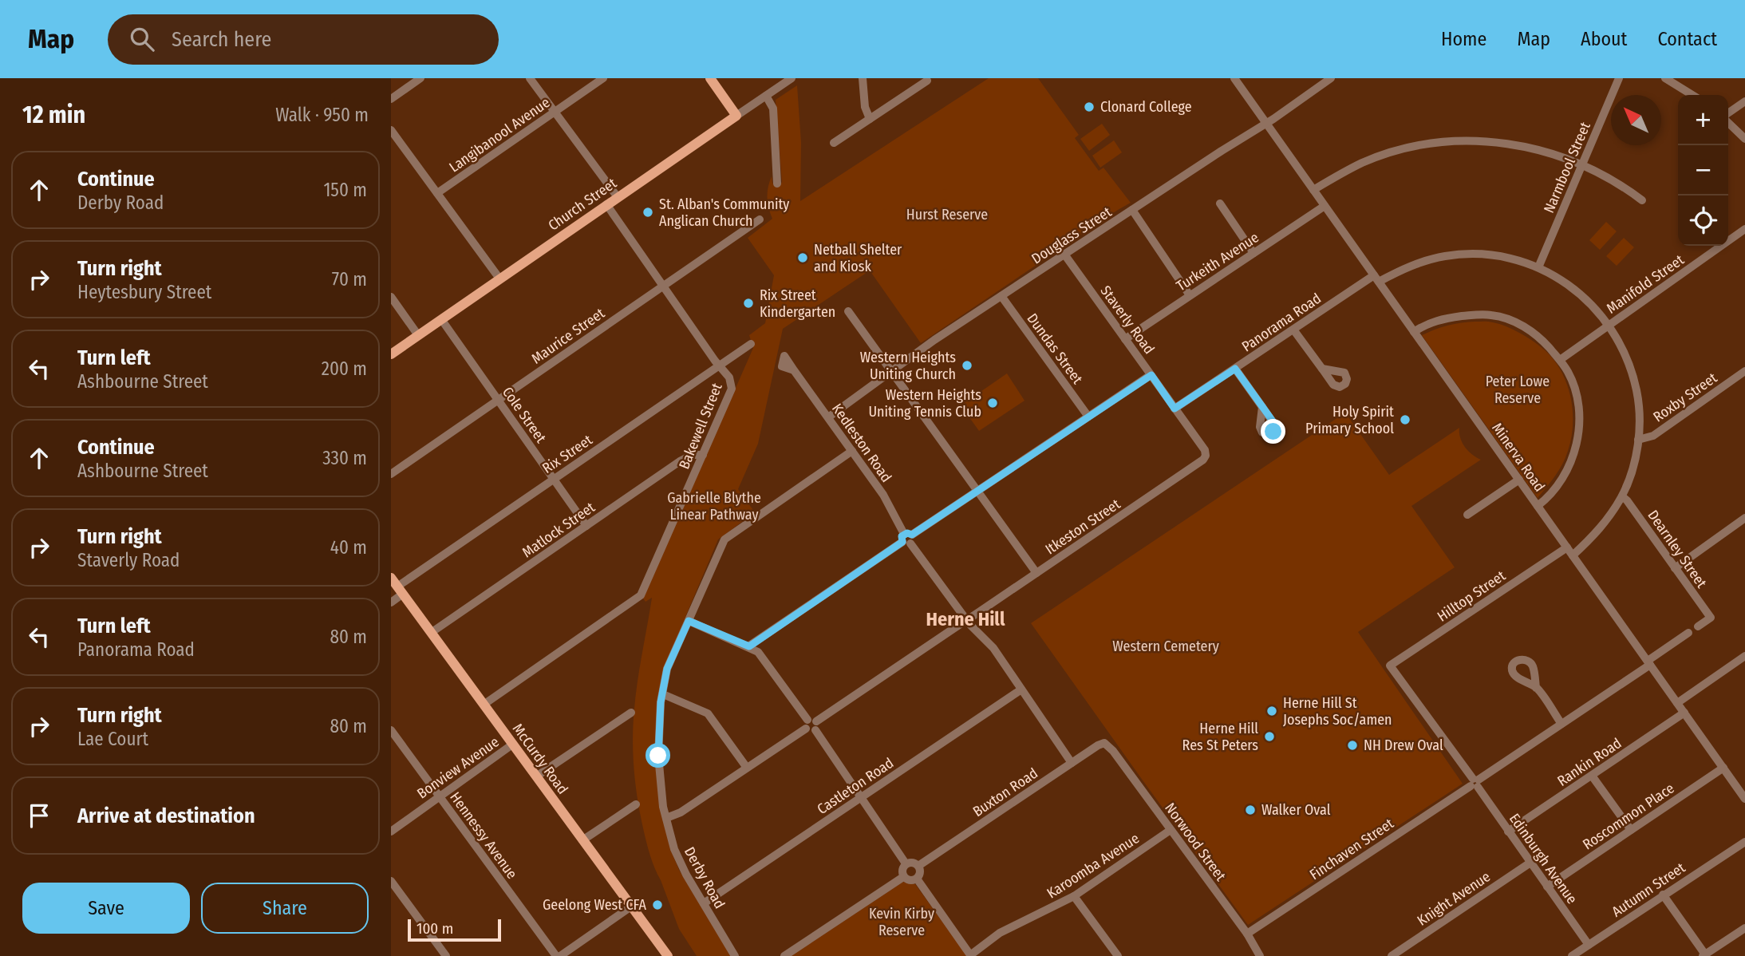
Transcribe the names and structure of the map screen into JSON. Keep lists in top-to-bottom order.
{
  "streets": {
    "main road": ["Church Street", "McCurdy Road"],
    "street": [
      "Langibanool Avenue",
      "Narmbool Street",
      "Douglass Street",
      "Turkeith Avenue",
      "Manifold Street",
      "Staverly Road",
      "Panorama Road",
      "Maurice Street",
      "Dundas Street",
      "Roxby Street",
      "Cole Street",
      "Bakewell Street",
      "Kedleston Road",
      "Rix Street",
      "Minerva Road",
      "Itkeston Street",
      "Matlock Street",
      "Dearnley Street",
      "Hilltop Street",
      "Rankin Road",
      "Bonview Avenue",
      "Castleton Road",
      "Buxton Road",
      "Roscommon Place",
      "Hennessy Avenue",
      "Norwood Street",
      "Finchaven Street",
      "Edinburgh Avenue",
      "Karoomba Avenue",
      "Derby Road",
      "Autumn Street",
      "Knight Avenue"
    ]
  },
  "crossings": [
    ["Narmbool Street", "Panorama Road"],
    ["Church Street", "Cole Street"],
    ["Church Street", "Bakewell Street"],
    ["Douglass Street", "Staverly Road"],
    ["Douglass Street", "Dundas Street"],
    ["Douglass Street", "Kedleston Road"],
    ["Douglass Street", "Minerva Road"],
    ["Turkeith Avenue", "Staverly Road"],
    ["Turkeith Avenue", "Minerva Road"],
    ["Manifold Street", "Panorama Road"],
    ["Staverly Road", "Panorama Road"],
    ["Staverly Road", "Itkeston Street"],
    ["Panorama Road", "Roxby Street"],
    ["Panorama Road", "Minerva Road"],
    ["Panorama Road", "Dearnley Street"],
    ["Maurice Street", "Cole Street"],
    ["Maurice Street", "Bakewell Street"],
    ["Cole Street", "Rix Street"],
    ["Cole Street", "Matlock Street"],
    ["Bakewell Street", "Rix Street"],
    ["Bakewell Street", "Matlock Street"],
    ["Bakewell Street", "McCurdy Road"],
    ["Kedleston Road", "Derby Road"],
    ["Rix Street", "McCurdy Road"],
    ["Minerva Road", "Hilltop Street"],
    ["Minerva Road", "Rankin Road"],
    ["Minerva Road", "Roscommon Place"],
    ["Minerva Road", "Finchaven Street"],
    ["Matlock Street", "McCurdy Road"],
    ["Hilltop Street", "Edinburgh Avenue"],
    ["McCurdy Road", "Bonview Avenue"],
    ["Rankin Road", "Edinburgh Avenue"],
    ["Bonview Avenue", "Hennessy Avenue"],
    ["Castleton Road", "Derby Road"],
    ["Buxton Road", "Norwood Street"],
    ["Roscommon Place", "Edinburgh Avenue"],
    ["Norwood Street", "Finchaven Street"],
    ["Norwood Street", "Karoomba Avenue"],
    ["Finchaven Street", "Edinburgh Avenue"],
    ["Edinburgh Avenue", "Autumn Street"],
    ["Edinburgh Avenue", "Knight Avenue"]
  ],
  "districts": ["Herne Hill"],
  "parks": [
    "Hurst Reserve",
    "Peter Lowe Reserve",
    "Gabrielle Blythe Linear Pathway",
    "Western Cemetery",
    "Kevin Kirby Reserve"
  ],
  "places": [
    "Clonard College",
    "St. Alban's Community Anglican Church",
    "Netball Shelter and Kiosk",
    "Rix Street Kindergarten",
    "Western Heights Uniting Church",
    "Western Heights Uniting Tennis Club",
    "Holy Spirit Primary School",
    "Herne Hill St Josephs Soc/amen",
    "Herne Hill Res St Peters",
    "NH Drew Oval",
    "Walker Oval",
    "Geelong West CFA"
  ],
  "scale_bar": "100 m",
  "north": "top left",
  "page": {
    "header": "Map",
    "search": "Search here",
    "nav": [
      "Home",
      "Map",
      "About",
      "Contact"
    ],
    "heading": ["12 min", "Walk · 950 m"],
    "map_buttons": ["+", "−"],
    "list": [
      ["Continue", "Derby Road", "150 m"],
      ["Turn right", "Heytesbury Street", "70 m"],
      ["Turn left", "Ashbourne Street", "200 m"],
      ["Continue", "Ashbourne Street", "330 m"],
      ["Turn right", "Staverly Road", "40 m"],
      ["Turn left", "Panorama Road", "80 m"],
      ["Turn right", "Lae Court", "80 m"],
      "Arrive at destination"
    ],
    "buttons": ["Save", "Share"],
    "scale": "100 m"
  }
}
